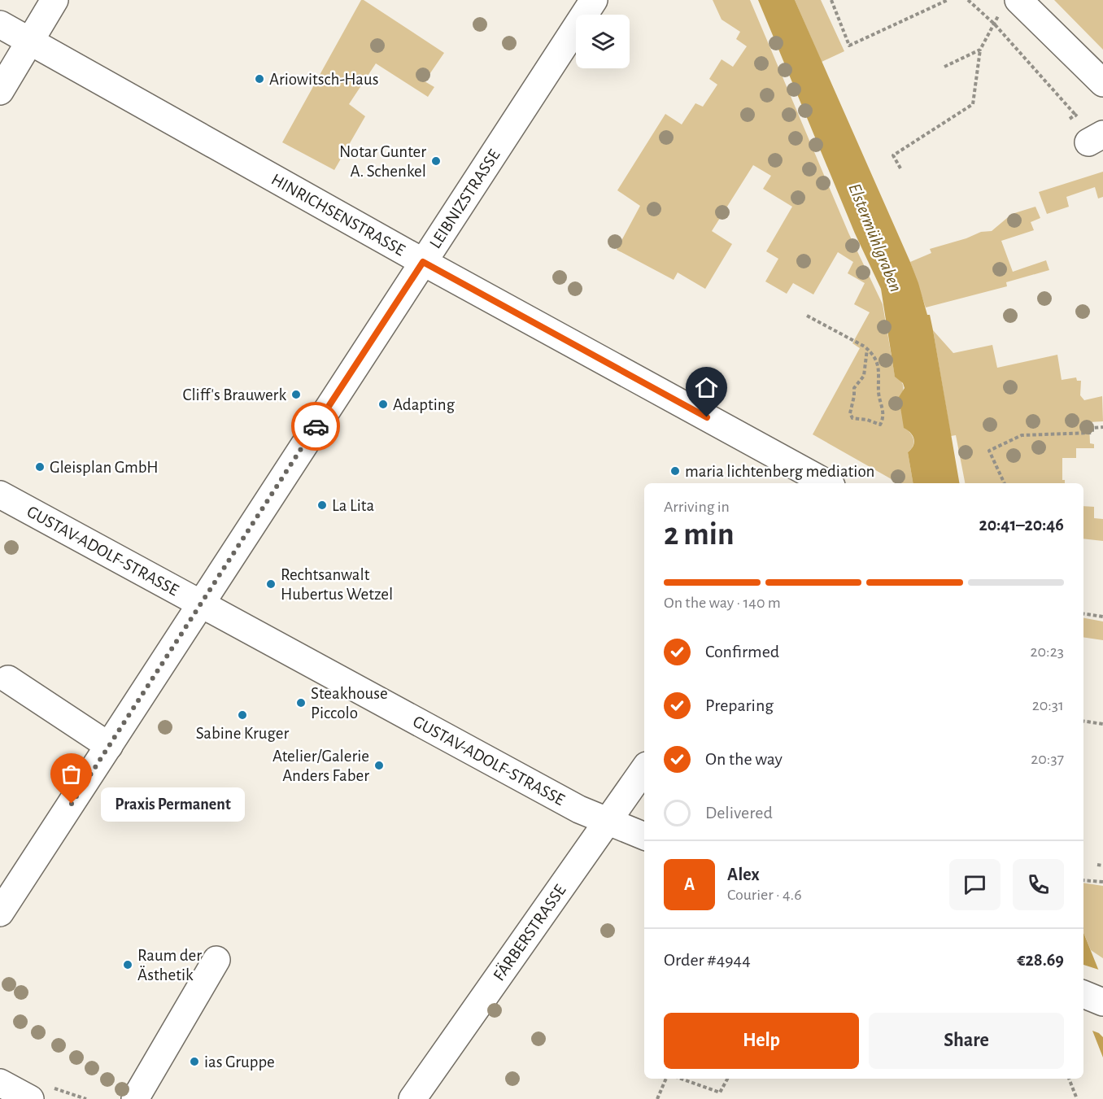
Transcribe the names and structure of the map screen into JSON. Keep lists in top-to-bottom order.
{
  "streets": {
    "street": [
      "LEIBNIZSTRASSE",
      "HINRICHSENSTRASSE",
      "GUSTAV-ADOLF-STRASSE",
      "FÄRBERSTRASSE"
    ]
  },
  "crossings": [
    ["LEIBNIZSTRASSE", "HINRICHSENSTRASSE"],
    ["LEIBNIZSTRASSE", "GUSTAV-ADOLF-STRASSE"],
    ["GUSTAV-ADOLF-STRASSE", "FÄRBERSTRASSE"]
  ],
  "water": ["Elstermühlgraben"],
  "places": [
    "Ariowitsch-Haus",
    "Notar Gunter A. Schenkel",
    "Cliff's Brauwerk",
    "Adapting",
    "Gleisplan GmbH",
    "maria lichtenberg mediation",
    "La Lita",
    "Rechtsanwalt Hubertus Wetzel",
    "Steakhouse Piccolo",
    "Sabine Kruger",
    "Atelier/Galerie Anders Faber",
    "Praxis Permanent",
    "Raum der Ästhetik",
    "ias Gruppe"
  ],
  "page": {
    "heading": ["2 min", "Arriving in", "20:41–20:46"],
    "panel": [
      "Alex",
      "Courier · 4.6",
      "Order #4944",
      "€28.69"
    ],
    "bar": "On the way · 140 m",
    "list": [
      ["Confirmed", "20:23"],
      ["Preparing", "20:31"],
      ["On the way", "20:37"],
      "Delivered"
    ],
    "bubble": "Praxis Permanent",
    "round": "A",
    "buttons": ["Help", "Share"]
  }
}
